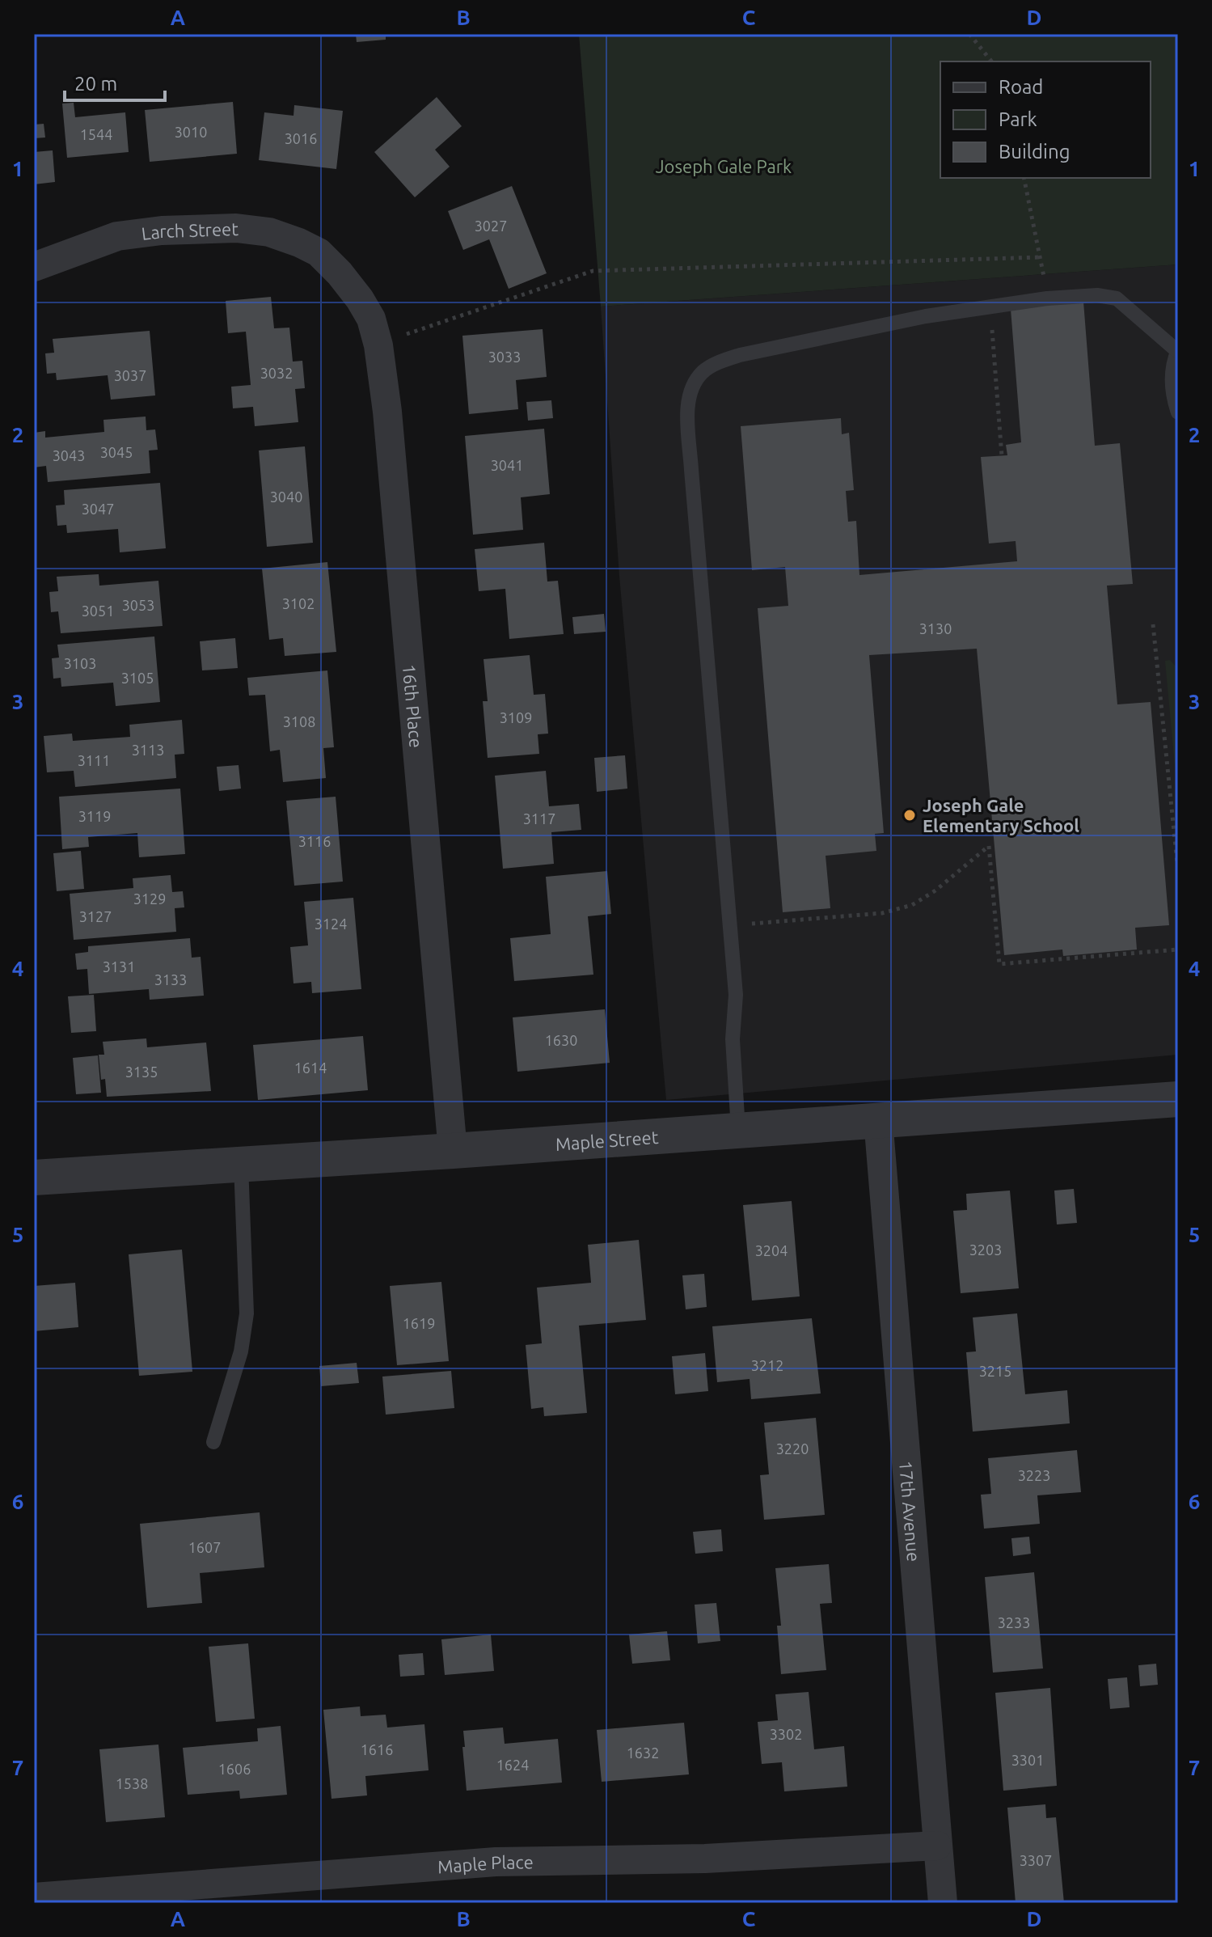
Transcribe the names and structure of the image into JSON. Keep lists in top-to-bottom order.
{
  "streets": {
    "street": [
      "Larch Street",
      "16th Place",
      "Maple Street",
      "17th Avenue",
      "Maple Place"
    ]
  },
  "crossings": [
    ["Larch Street", "16th Place"],
    ["16th Place", "Maple Street"],
    ["Maple Street", "17th Avenue"],
    ["17th Avenue", "Maple Place"]
  ],
  "parks": ["Joseph Gale Park"],
  "places": ["Joseph Gale Elementary School"],
  "house_numbers": [
    "3010",
    "1544",
    "3016",
    "3027",
    "3033",
    "3032",
    "3037",
    "3045",
    "3043",
    "3041",
    "3040",
    "3047",
    "3102",
    "3053",
    "3051",
    "3130",
    "3103",
    "3105",
    "3109",
    "3108",
    "3113",
    "3111",
    "3119",
    "3117",
    "3116",
    "3129",
    "3127",
    "3124",
    "3131",
    "3133",
    "1630",
    "1614",
    "3135",
    "3203",
    "3204",
    "1619",
    "3212",
    "3215",
    "3220",
    "3223",
    "1607",
    "3233",
    "3302",
    "1616",
    "1632",
    "3301",
    "1624",
    "1606",
    "1538",
    "3307"
  ],
  "legend": ["Road", "Park", "Building"],
  "scale_bar": "20 m",
  "grid": {
    "columns": [
      "A",
      "B",
      "C",
      "D"
    ],
    "rows": [
      "1",
      "2",
      "3",
      "4",
      "5",
      "6",
      "7"
    ]
  }
}
